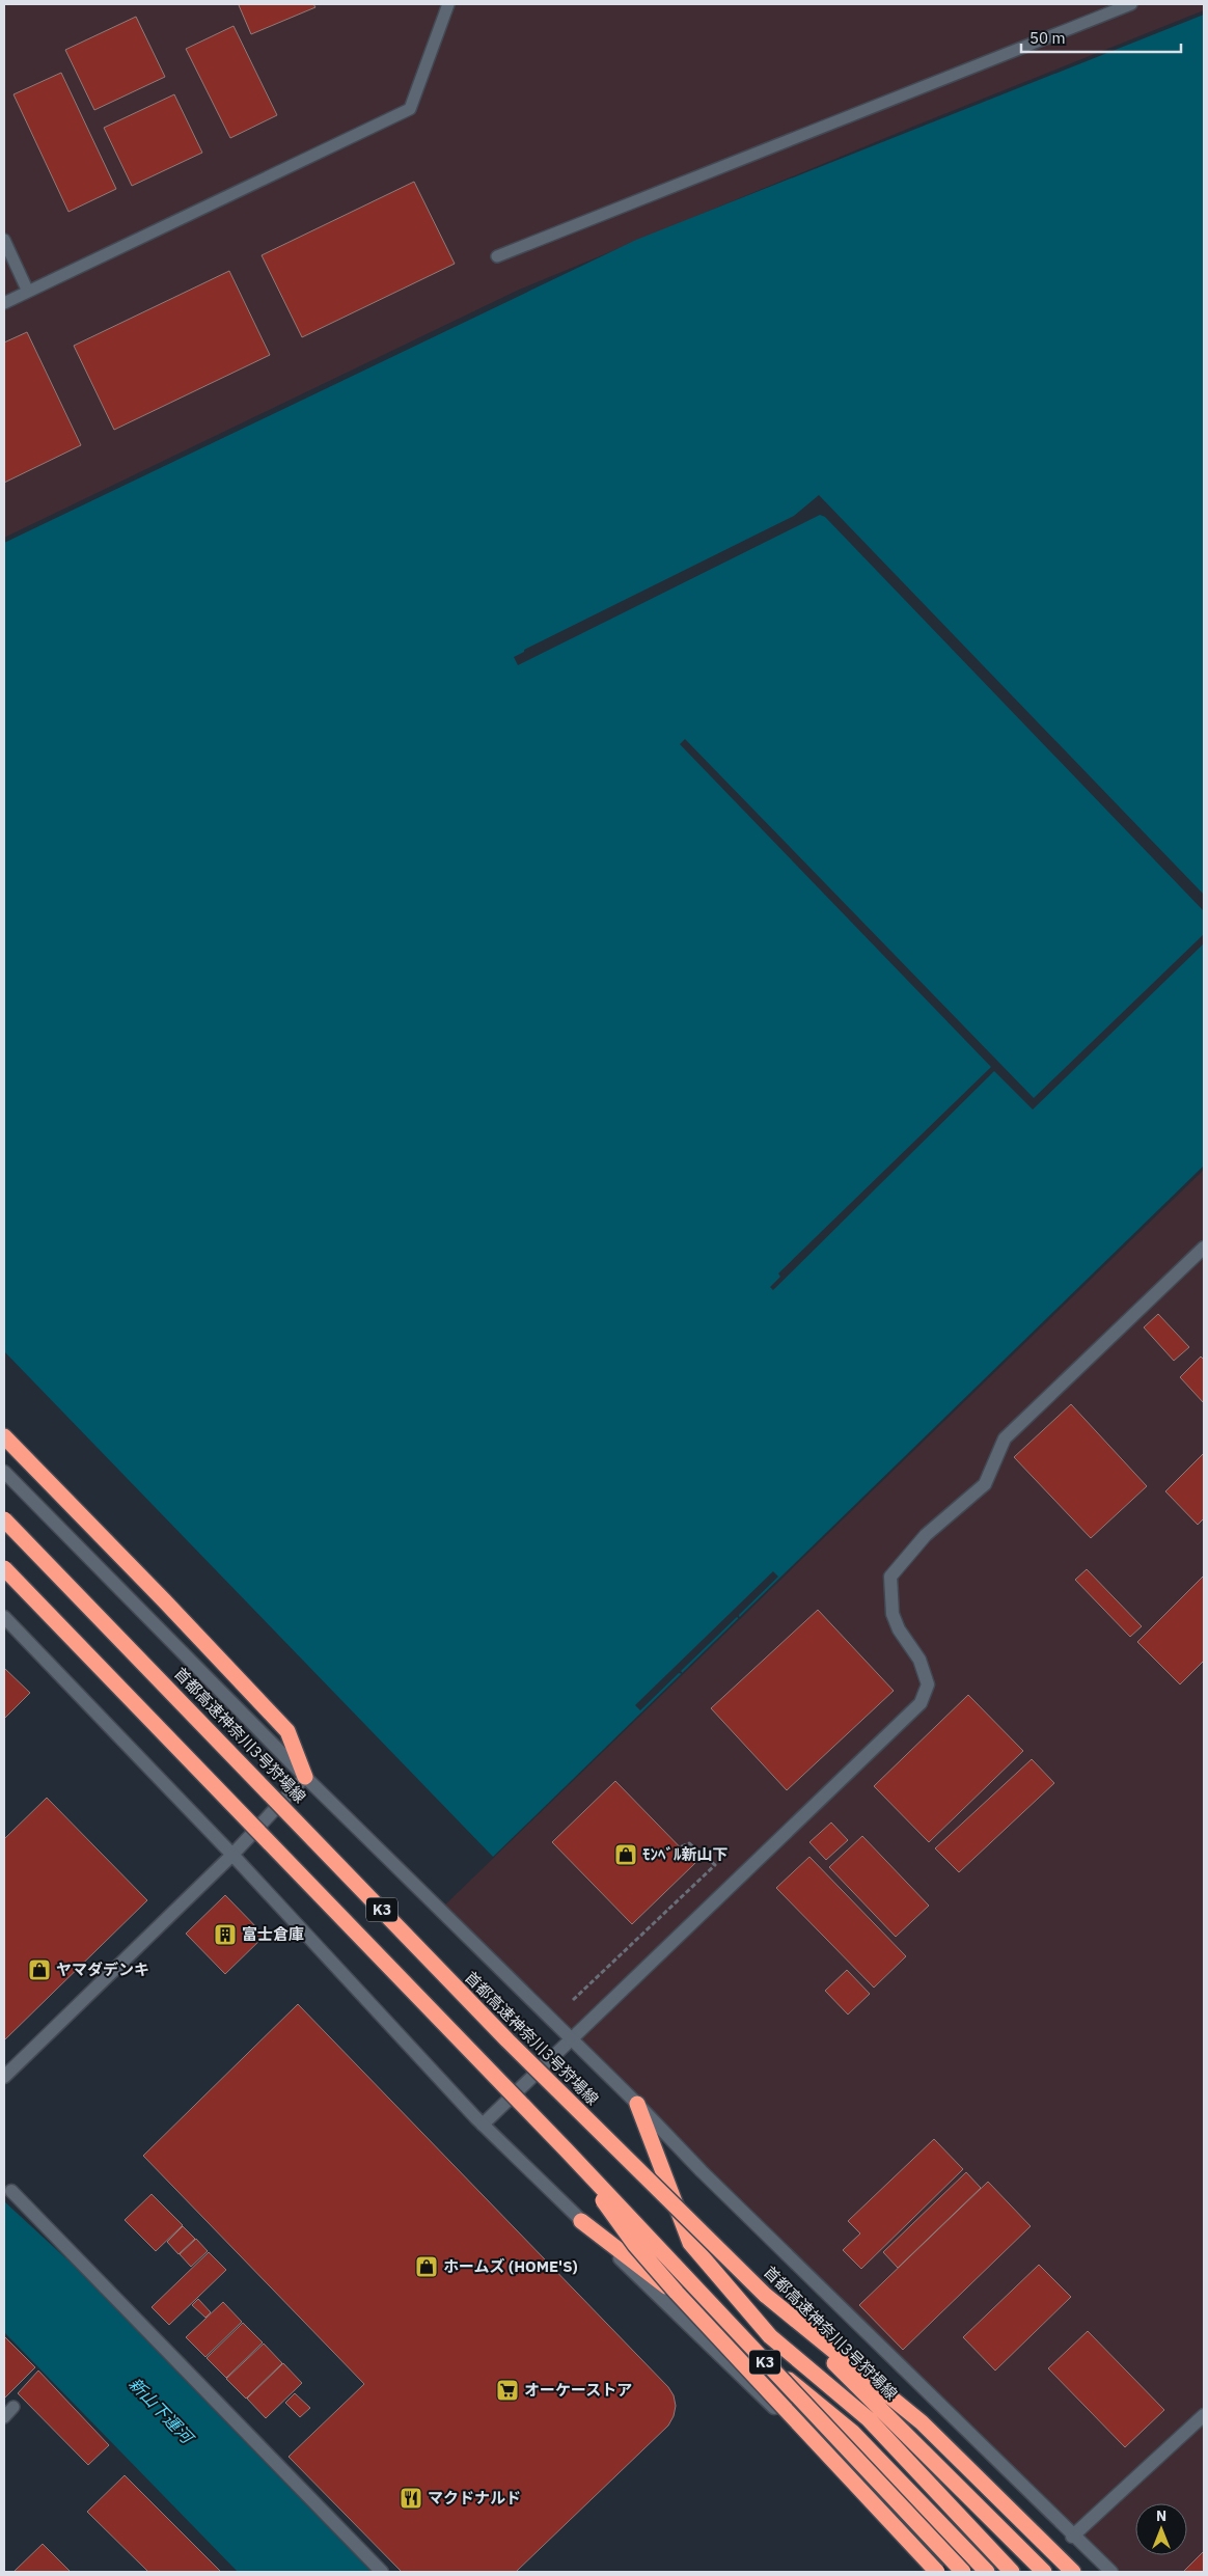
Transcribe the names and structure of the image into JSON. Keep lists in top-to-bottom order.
{
  "streets": {
    "highway": ["首都高速神奈川3号狩場線", "K3"]
  },
  "crossings": [
    ["首都高速神奈川3号狩場線", "K3"]
  ],
  "water": ["新山下運河"],
  "places": {
    "shop": ["ﾓﾝﾍﾞﾙ新山下", "ヤマダデンキ", "ホームズ (HOME'S)"],
    "building": ["富士倉庫"],
    "supermarket": ["オーケーストア"],
    "restaurant": ["マクドナルド"]
  },
  "scale_bar": "50 m",
  "north": "top"
}
